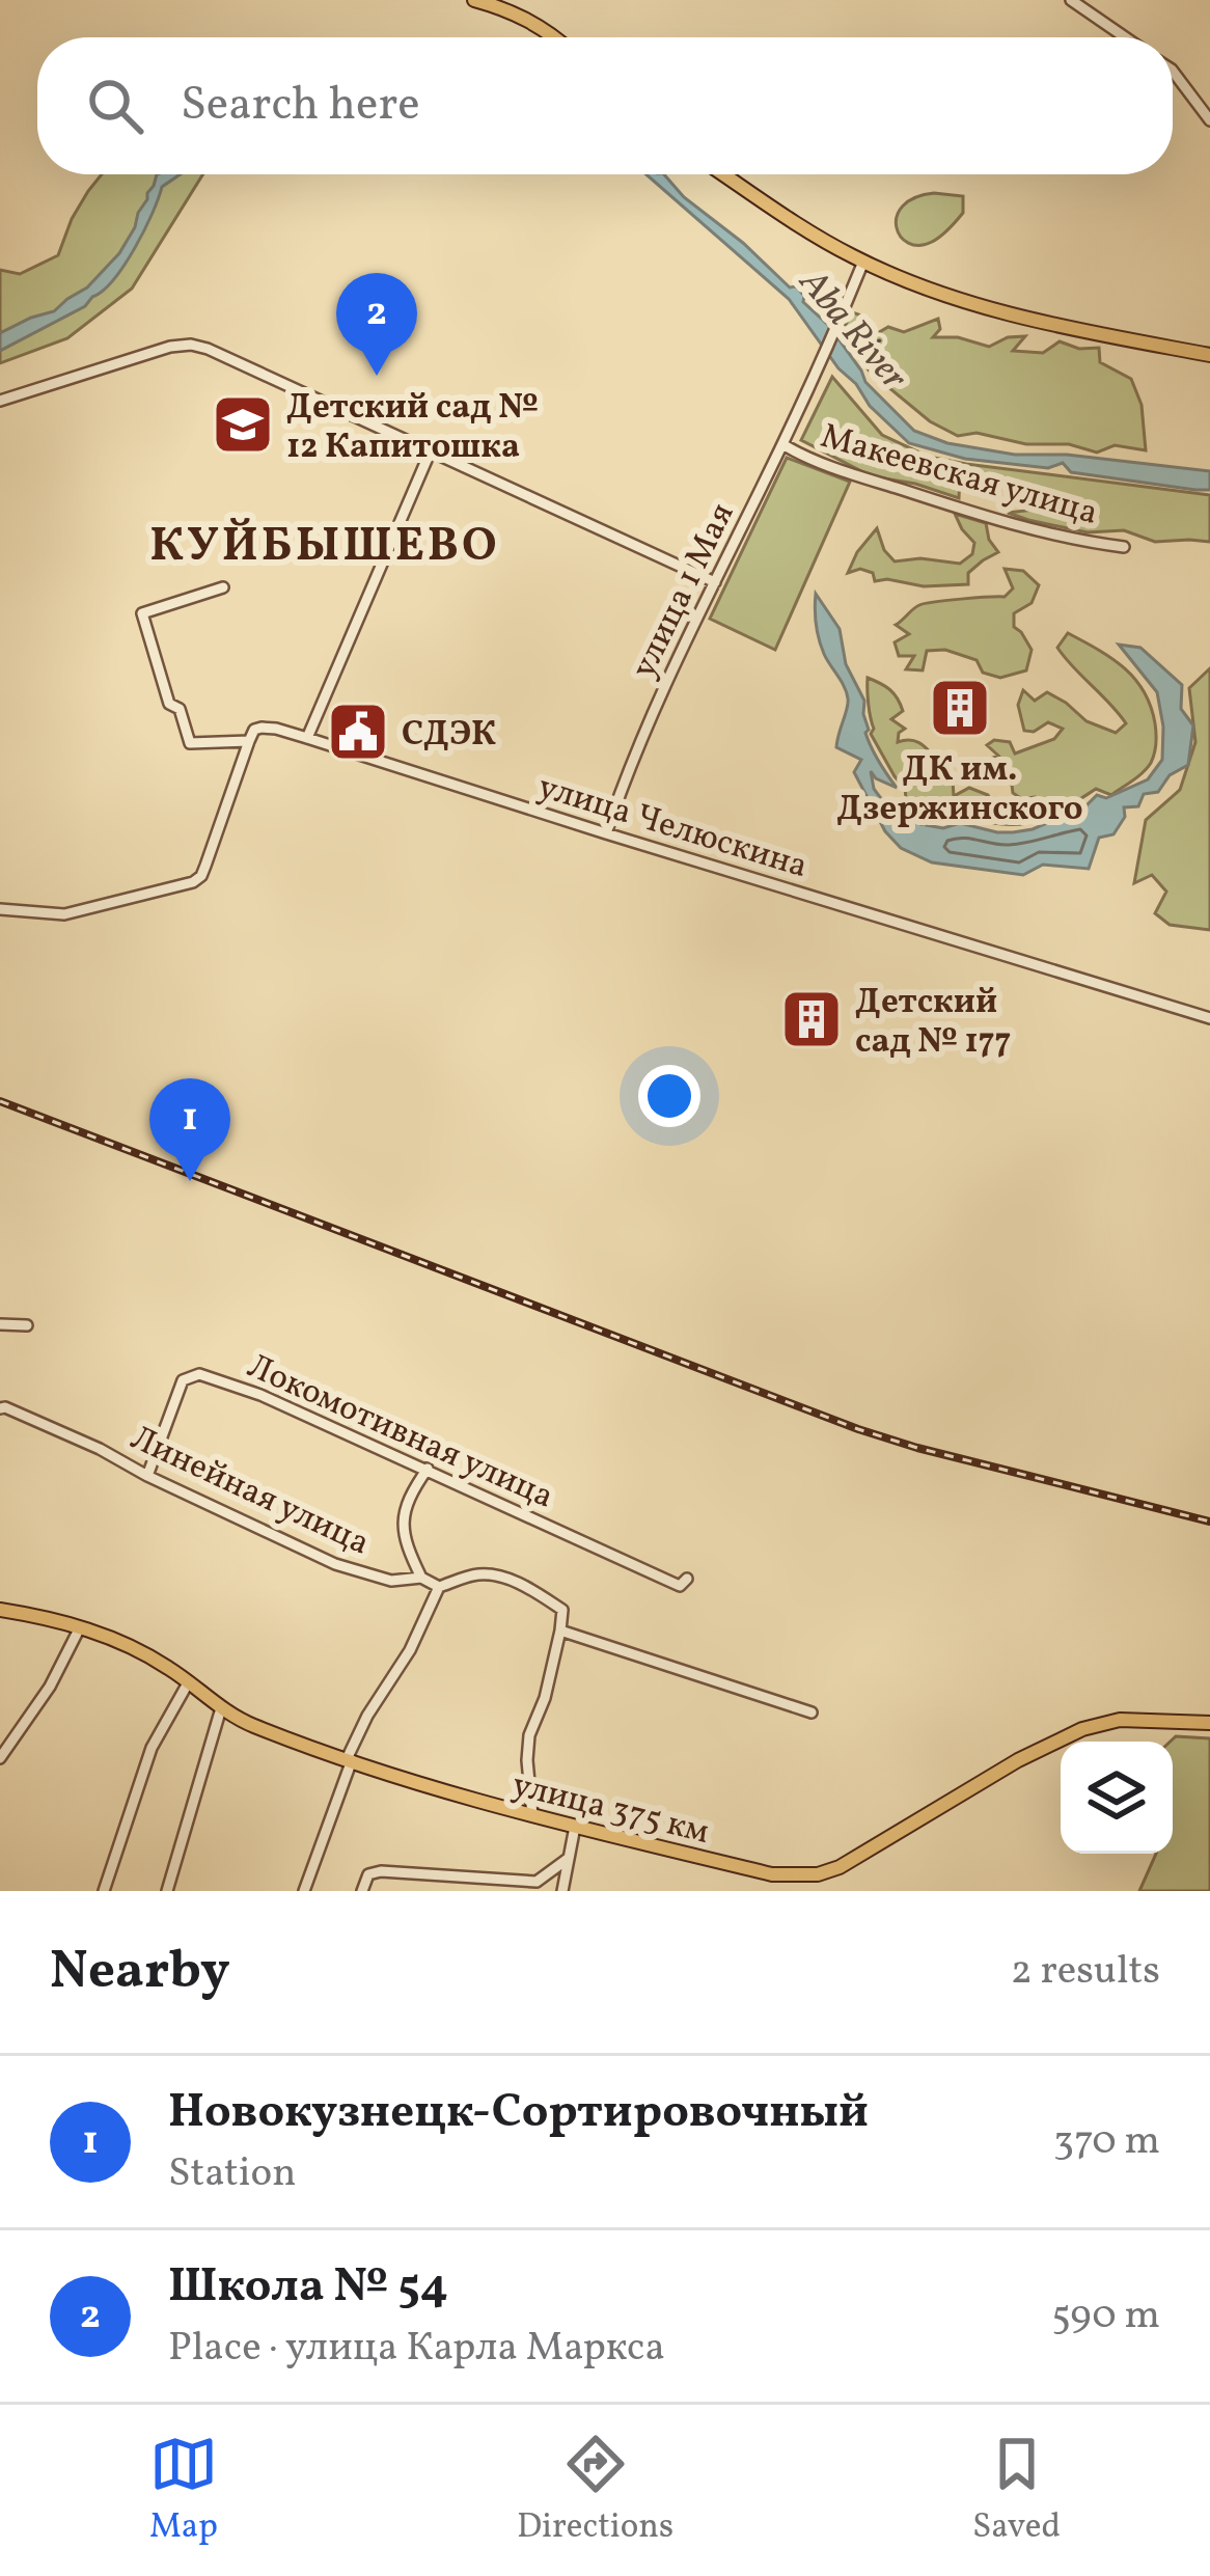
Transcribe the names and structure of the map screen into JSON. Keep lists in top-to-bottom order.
{
  "streets": {
    "main road": ["улица 375 км"],
    "street": [
      "Макеевская улица",
      "улица 1 Мая",
      "улица Челюскина",
      "Локомотивная улица",
      "Линейная улица"
    ]
  },
  "crossings": [
    ["Макеевская улица", "улица 1 Мая"],
    ["улица 1 Мая", "улица Челюскина"],
    ["Локомотивная улица", "Линейная улица"]
  ],
  "districts": ["КУЙБЫШЕВО"],
  "water": ["Aba River"],
  "places": {
    "school or university": ["Детский сад № 12 Капитошка"],
    "building": ["ДК им. Дзержинского", "Детский сад № 177"],
    "public building": ["СДЭК"]
  },
  "page": {
    "search": "Search here",
    "pins": ["2", "1"],
    "heading": ["Nearby", "2 results"],
    "list": [
      {
        "mark": "1",
        "name": "Новокузнецк-Сортировочный",
        "note": "Station",
        "value": "370 m"
      },
      {
        "mark": "2",
        "name": "Школа № 54",
        "note": "Place · улица Карла Маркса",
        "value": "590 m"
      }
    ],
    "nav": ["Map", "Directions", "Saved"]
  }
}
